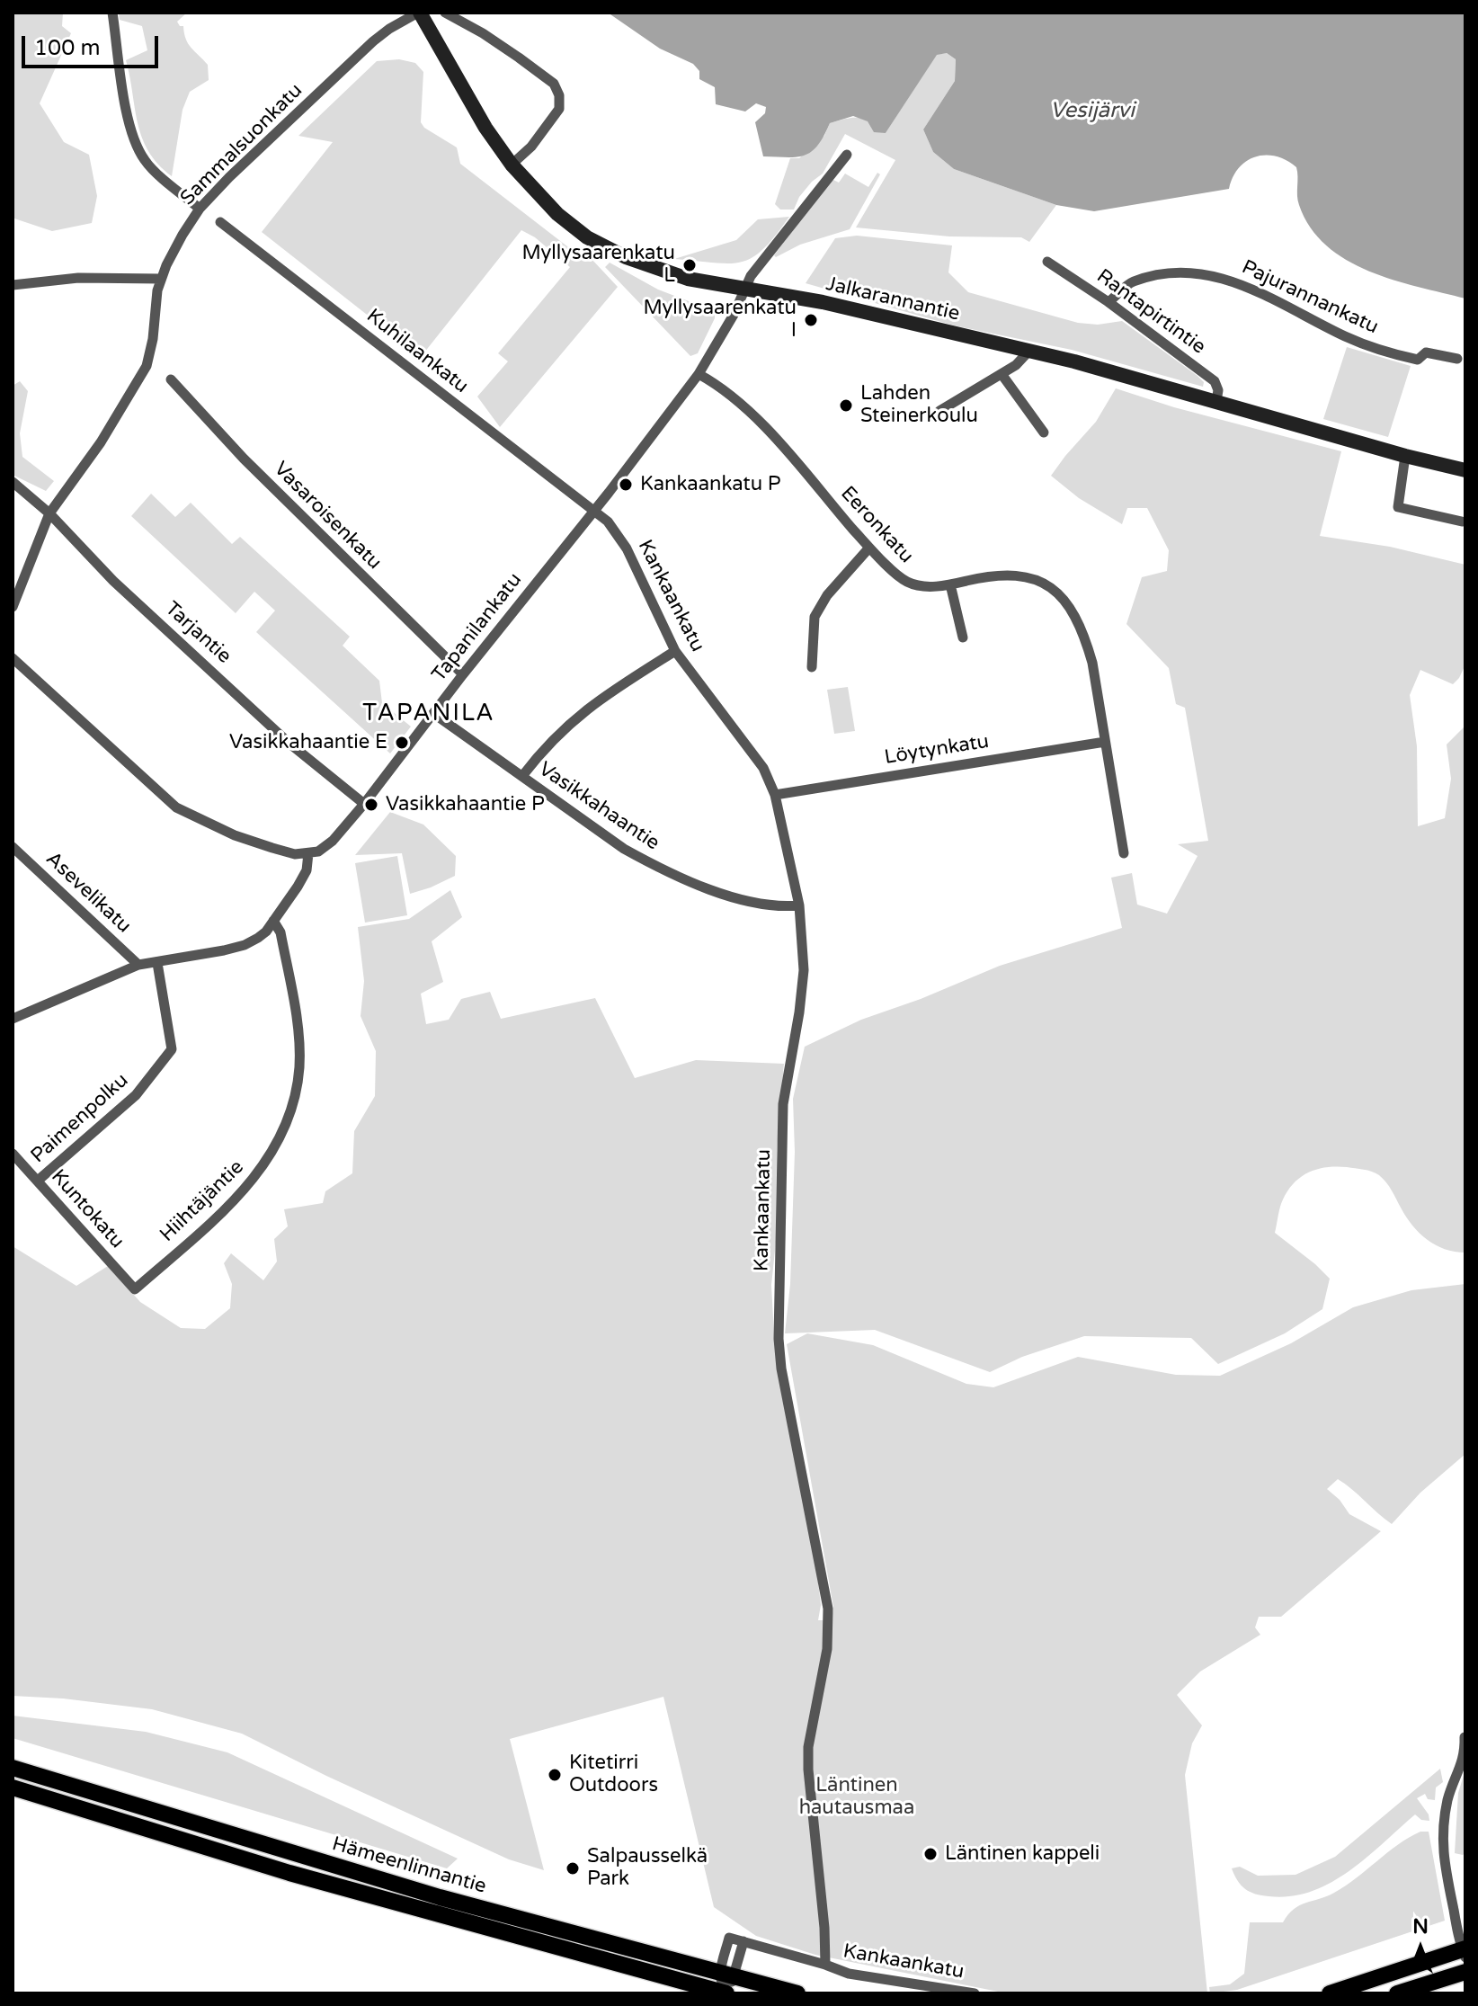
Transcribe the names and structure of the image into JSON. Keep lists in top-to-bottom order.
{
  "streets": {
    "main road": ["Jalkarannantie", "Hämeenlinnantie"],
    "street": [
      "Sammalsuonkatu",
      "Pajurannankatu",
      "Rantapirtintie",
      "Kuhilaankatu",
      "Vasaroisenkatu",
      "Eeronkatu",
      "Kankaankatu",
      "Tapanilankatu",
      "Tarjantie",
      "Löytynkatu",
      "Vasikkahaantie",
      "Asevelikatu",
      "Paimenpolku",
      "Hiihtäjäntie",
      "Kuntokatu"
    ]
  },
  "crossings": [
    ["Sammalsuonkatu", "Jalkarannantie"],
    ["Sammalsuonkatu", "Tarjantie"],
    ["Pajurannankatu", "Rantapirtintie"],
    ["Jalkarannantie", "Rantapirtintie"],
    ["Jalkarannantie", "Tapanilankatu"],
    ["Kuhilaankatu", "Kankaankatu"],
    ["Kuhilaankatu", "Tapanilankatu"],
    ["Vasaroisenkatu", "Tapanilankatu"],
    ["Eeronkatu", "Tapanilankatu"],
    ["Eeronkatu", "Löytynkatu"],
    ["Kankaankatu", "Tapanilankatu"],
    ["Kankaankatu", "Löytynkatu"],
    ["Kankaankatu", "Vasikkahaantie"],
    ["Kankaankatu", "Hämeenlinnantie"],
    ["Tapanilankatu", "Tarjantie"],
    ["Tapanilankatu", "Vasikkahaantie"],
    ["Paimenpolku", "Kuntokatu"],
    ["Hiihtäjäntie", "Kuntokatu"]
  ],
  "districts": ["TAPANILA"],
  "water": ["Vesijärvi"],
  "parks": ["Läntinen hautausmaa"],
  "places": [
    "Myllysaarenkatu L",
    "Myllysaarenkatu I",
    "Lahden Steinerkoulu",
    "Kankaankatu P",
    "Vasikkahaantie E",
    "Vasikkahaantie P",
    "Kitetirri Outdoors",
    "Läntinen kappeli",
    "Salpausselkä Park"
  ],
  "scale_bar": "100 m",
  "north": "top"
}
